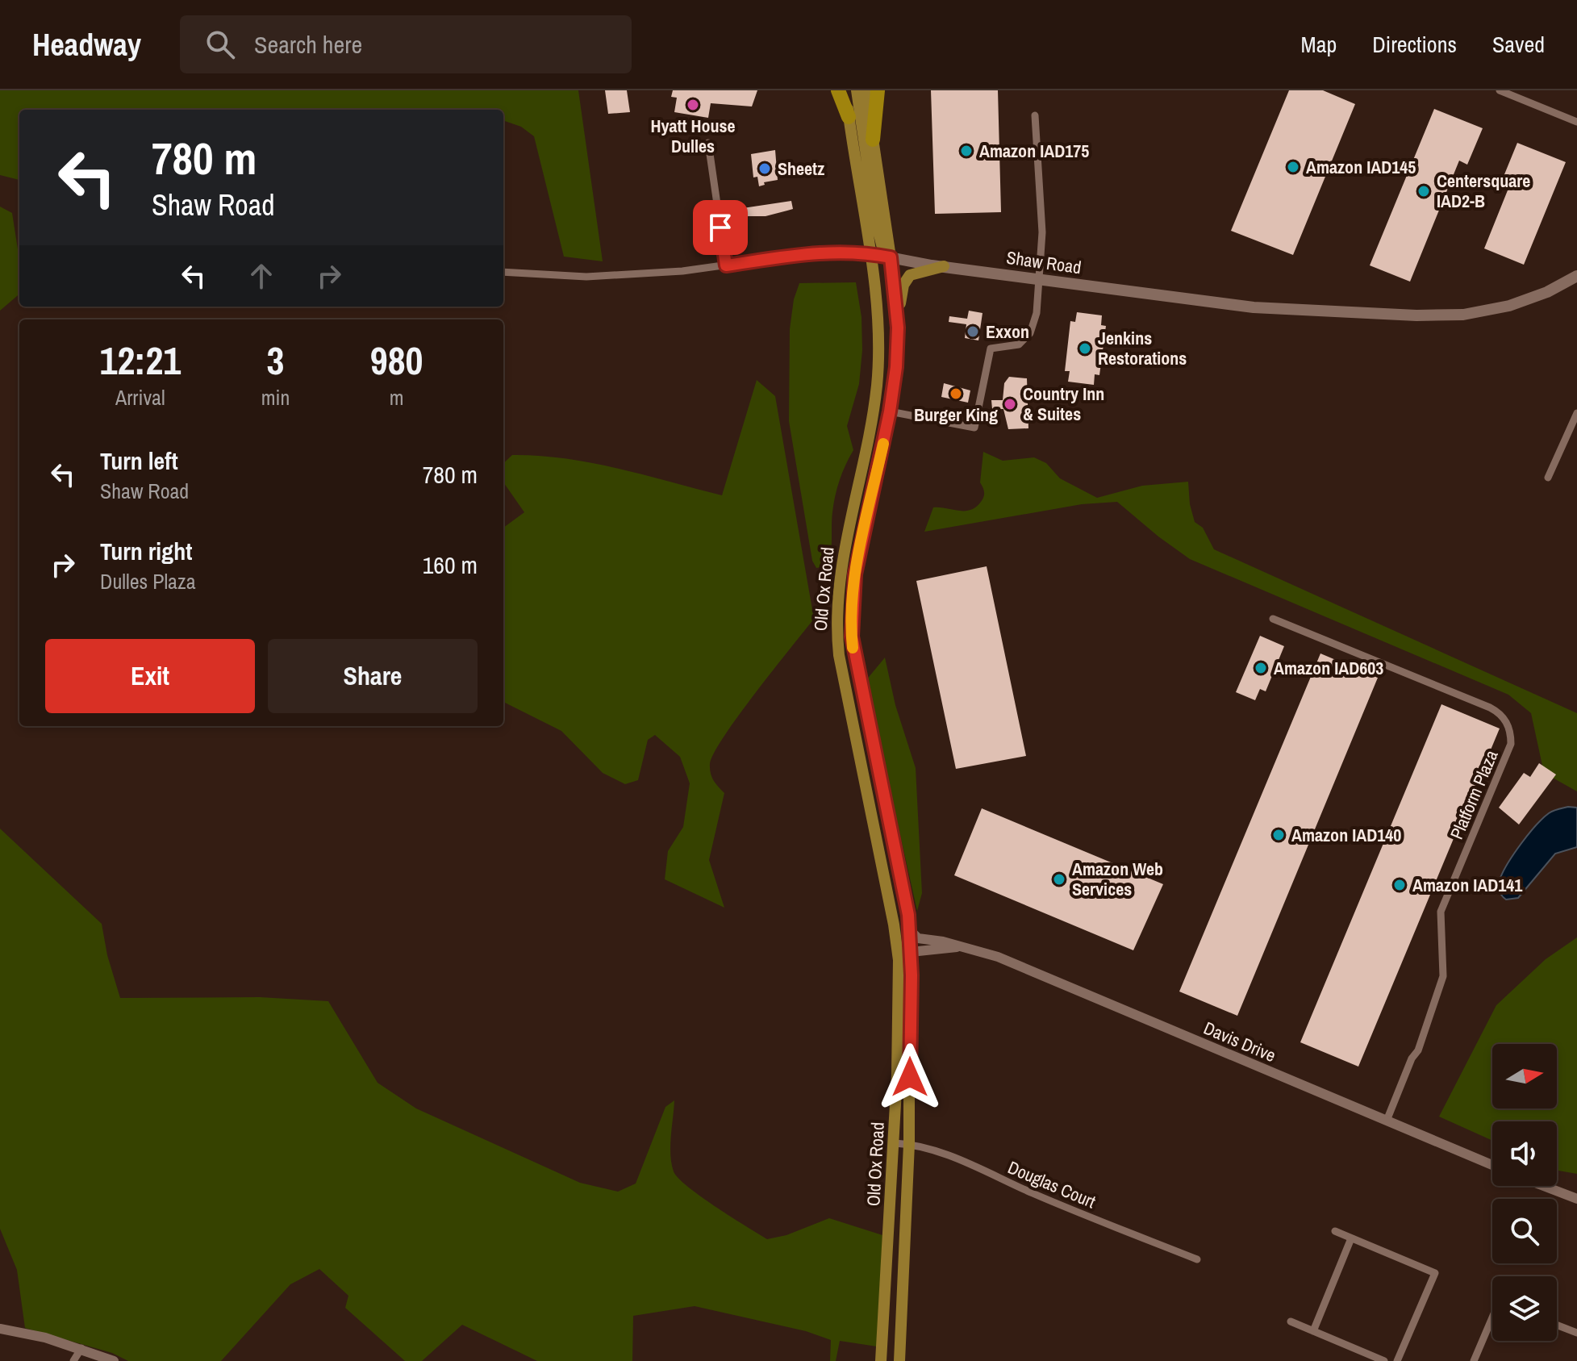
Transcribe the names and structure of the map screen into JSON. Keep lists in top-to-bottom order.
{
  "streets": {
    "main road": ["Shaw Road", "Old Ox Road"],
    "street": ["Platform Plaza", "Davis Drive", "Douglas Court"]
  },
  "crossings": [
    ["Shaw Road", "Old Ox Road"],
    ["Old Ox Road", "Davis Drive"],
    ["Old Ox Road", "Douglas Court"],
    ["Platform Plaza", "Davis Drive"]
  ],
  "places": [
    "Hyatt House Dulles",
    "Amazon IAD175",
    "Amazon IAD145",
    "Sheetz",
    "Centersquare IAD2-B",
    "Exxon",
    "Jenkins Restorations",
    "Burger King",
    "Country Inn & Suites",
    "Amazon IAD603",
    "Amazon IAD140",
    "Amazon Web Services",
    "Amazon IAD141"
  ],
  "north": "right",
  "page": {
    "header": "Headway",
    "search": "Search here",
    "nav": ["Map", "Directions", "Saved"],
    "turn": ["780 m", "Shaw Road"],
    "eta": [
      "12:21",
      "Arrival",
      "3",
      "min",
      "980",
      "m"
    ],
    "list": [
      {
        "name": "Turn left",
        "note": "Shaw Road",
        "value": "780 m"
      },
      {
        "name": "Turn right",
        "note": "Dulles Plaza",
        "value": "160 m"
      }
    ],
    "buttons": ["Exit", "Share"]
  }
}
